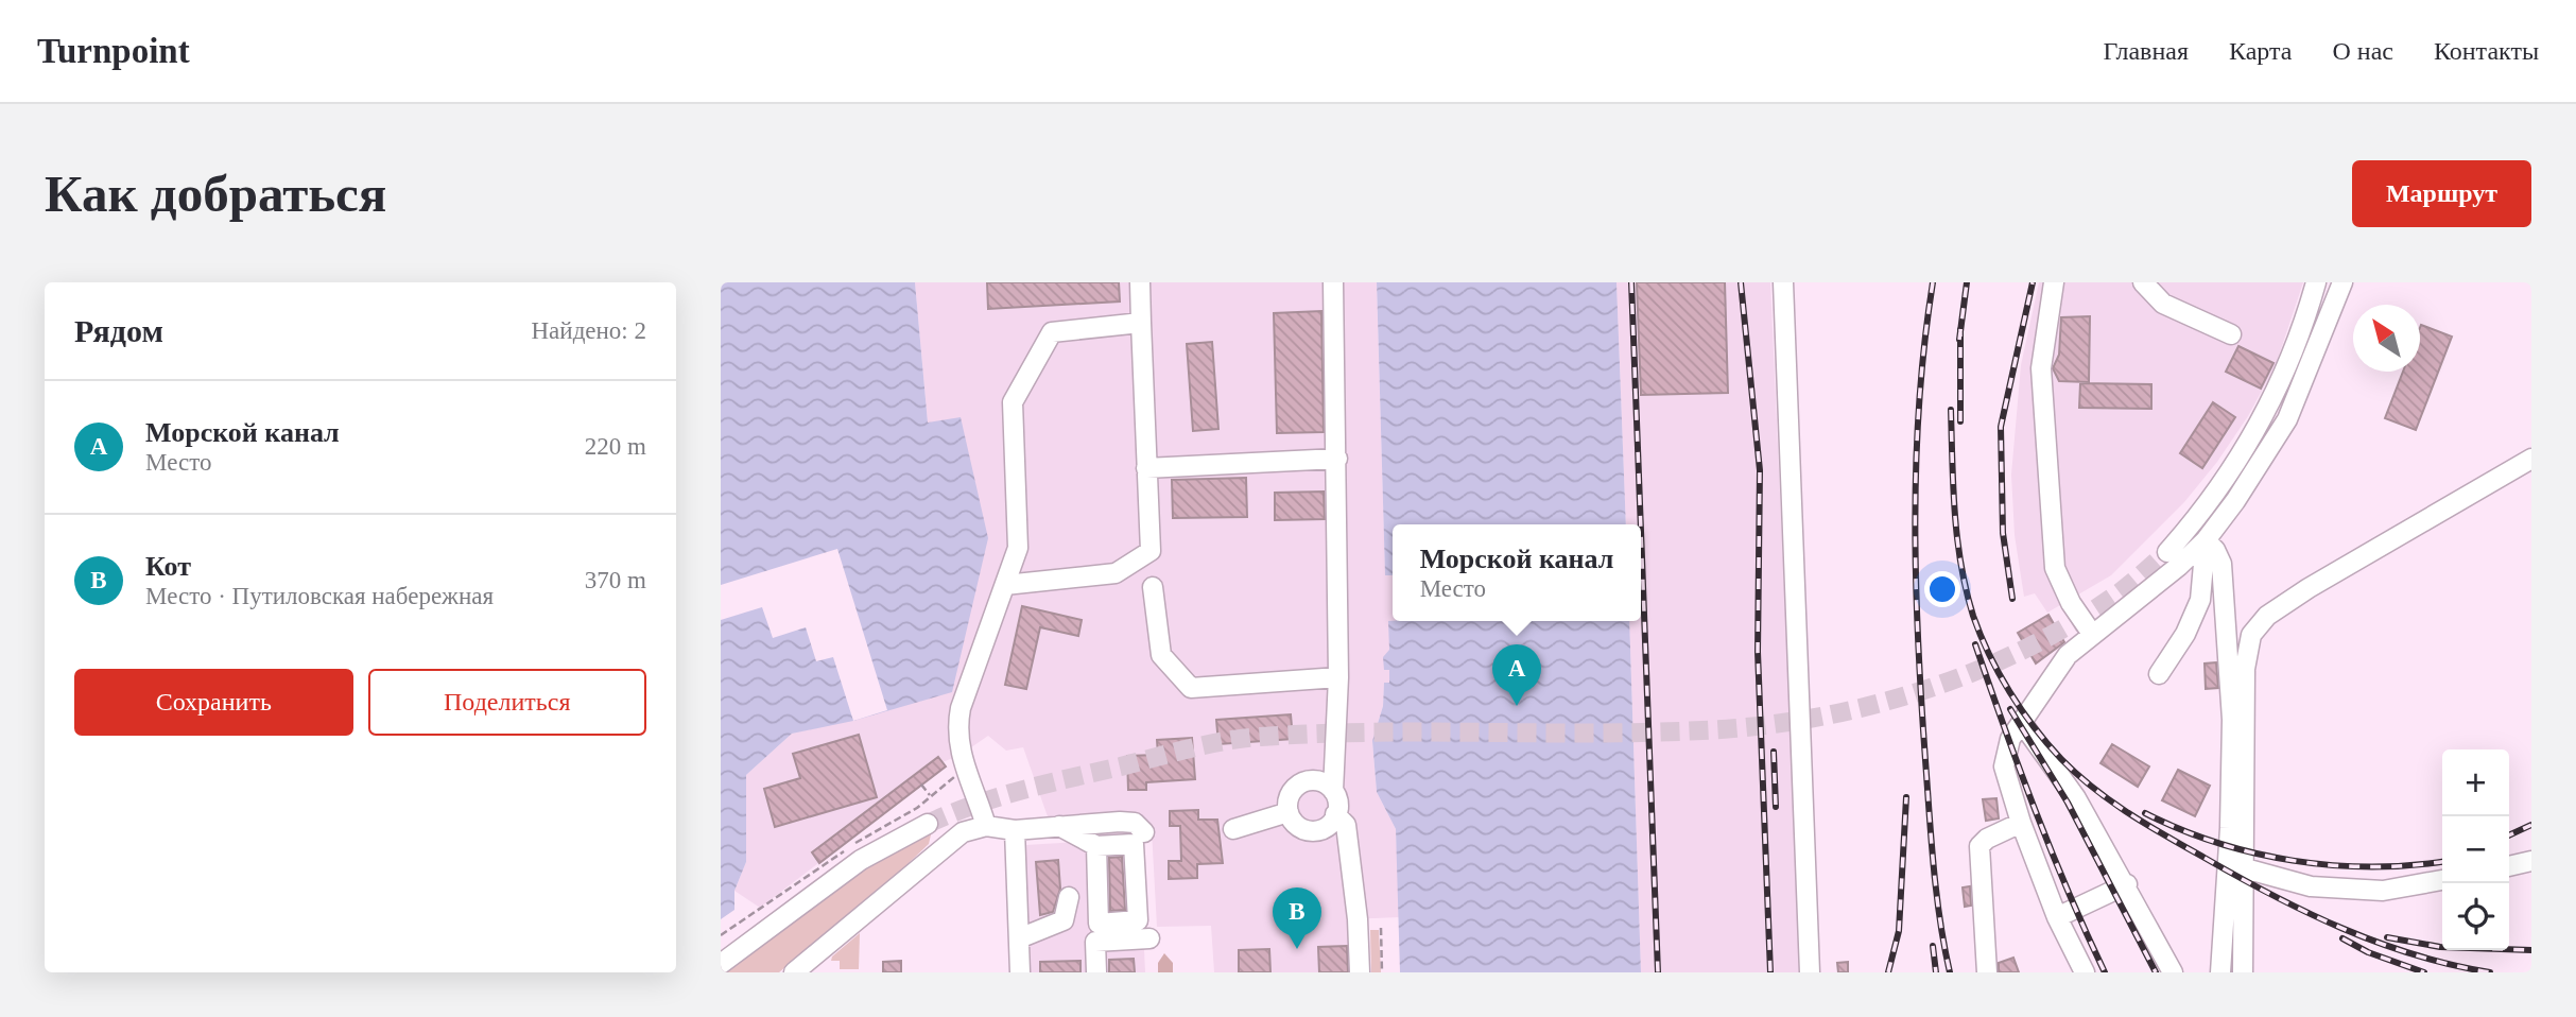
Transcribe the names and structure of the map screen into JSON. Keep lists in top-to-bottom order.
{
  "north": "top left",
  "page": {
    "header": "Turnpoint",
    "nav": [
      "Главная",
      "Карта",
      "О нас",
      "Контакты"
    ],
    "buttons": [
      "Маршрут",
      ["Сохранить", "Поделиться"]
    ],
    "title": "Как добраться",
    "heading": ["Рядом", "Найдено: 2"],
    "list": [
      {
        "mark": "A",
        "name": "Морской канал",
        "note": "Место",
        "value": "220 m"
      },
      {
        "mark": "B",
        "name": "Кот",
        "note": "Место · Путиловская набережная",
        "value": "370 m"
      }
    ],
    "popup": ["Морской канал", "Место"],
    "pins": ["A", "B"],
    "map_buttons": ["+", "−"]
  }
}
